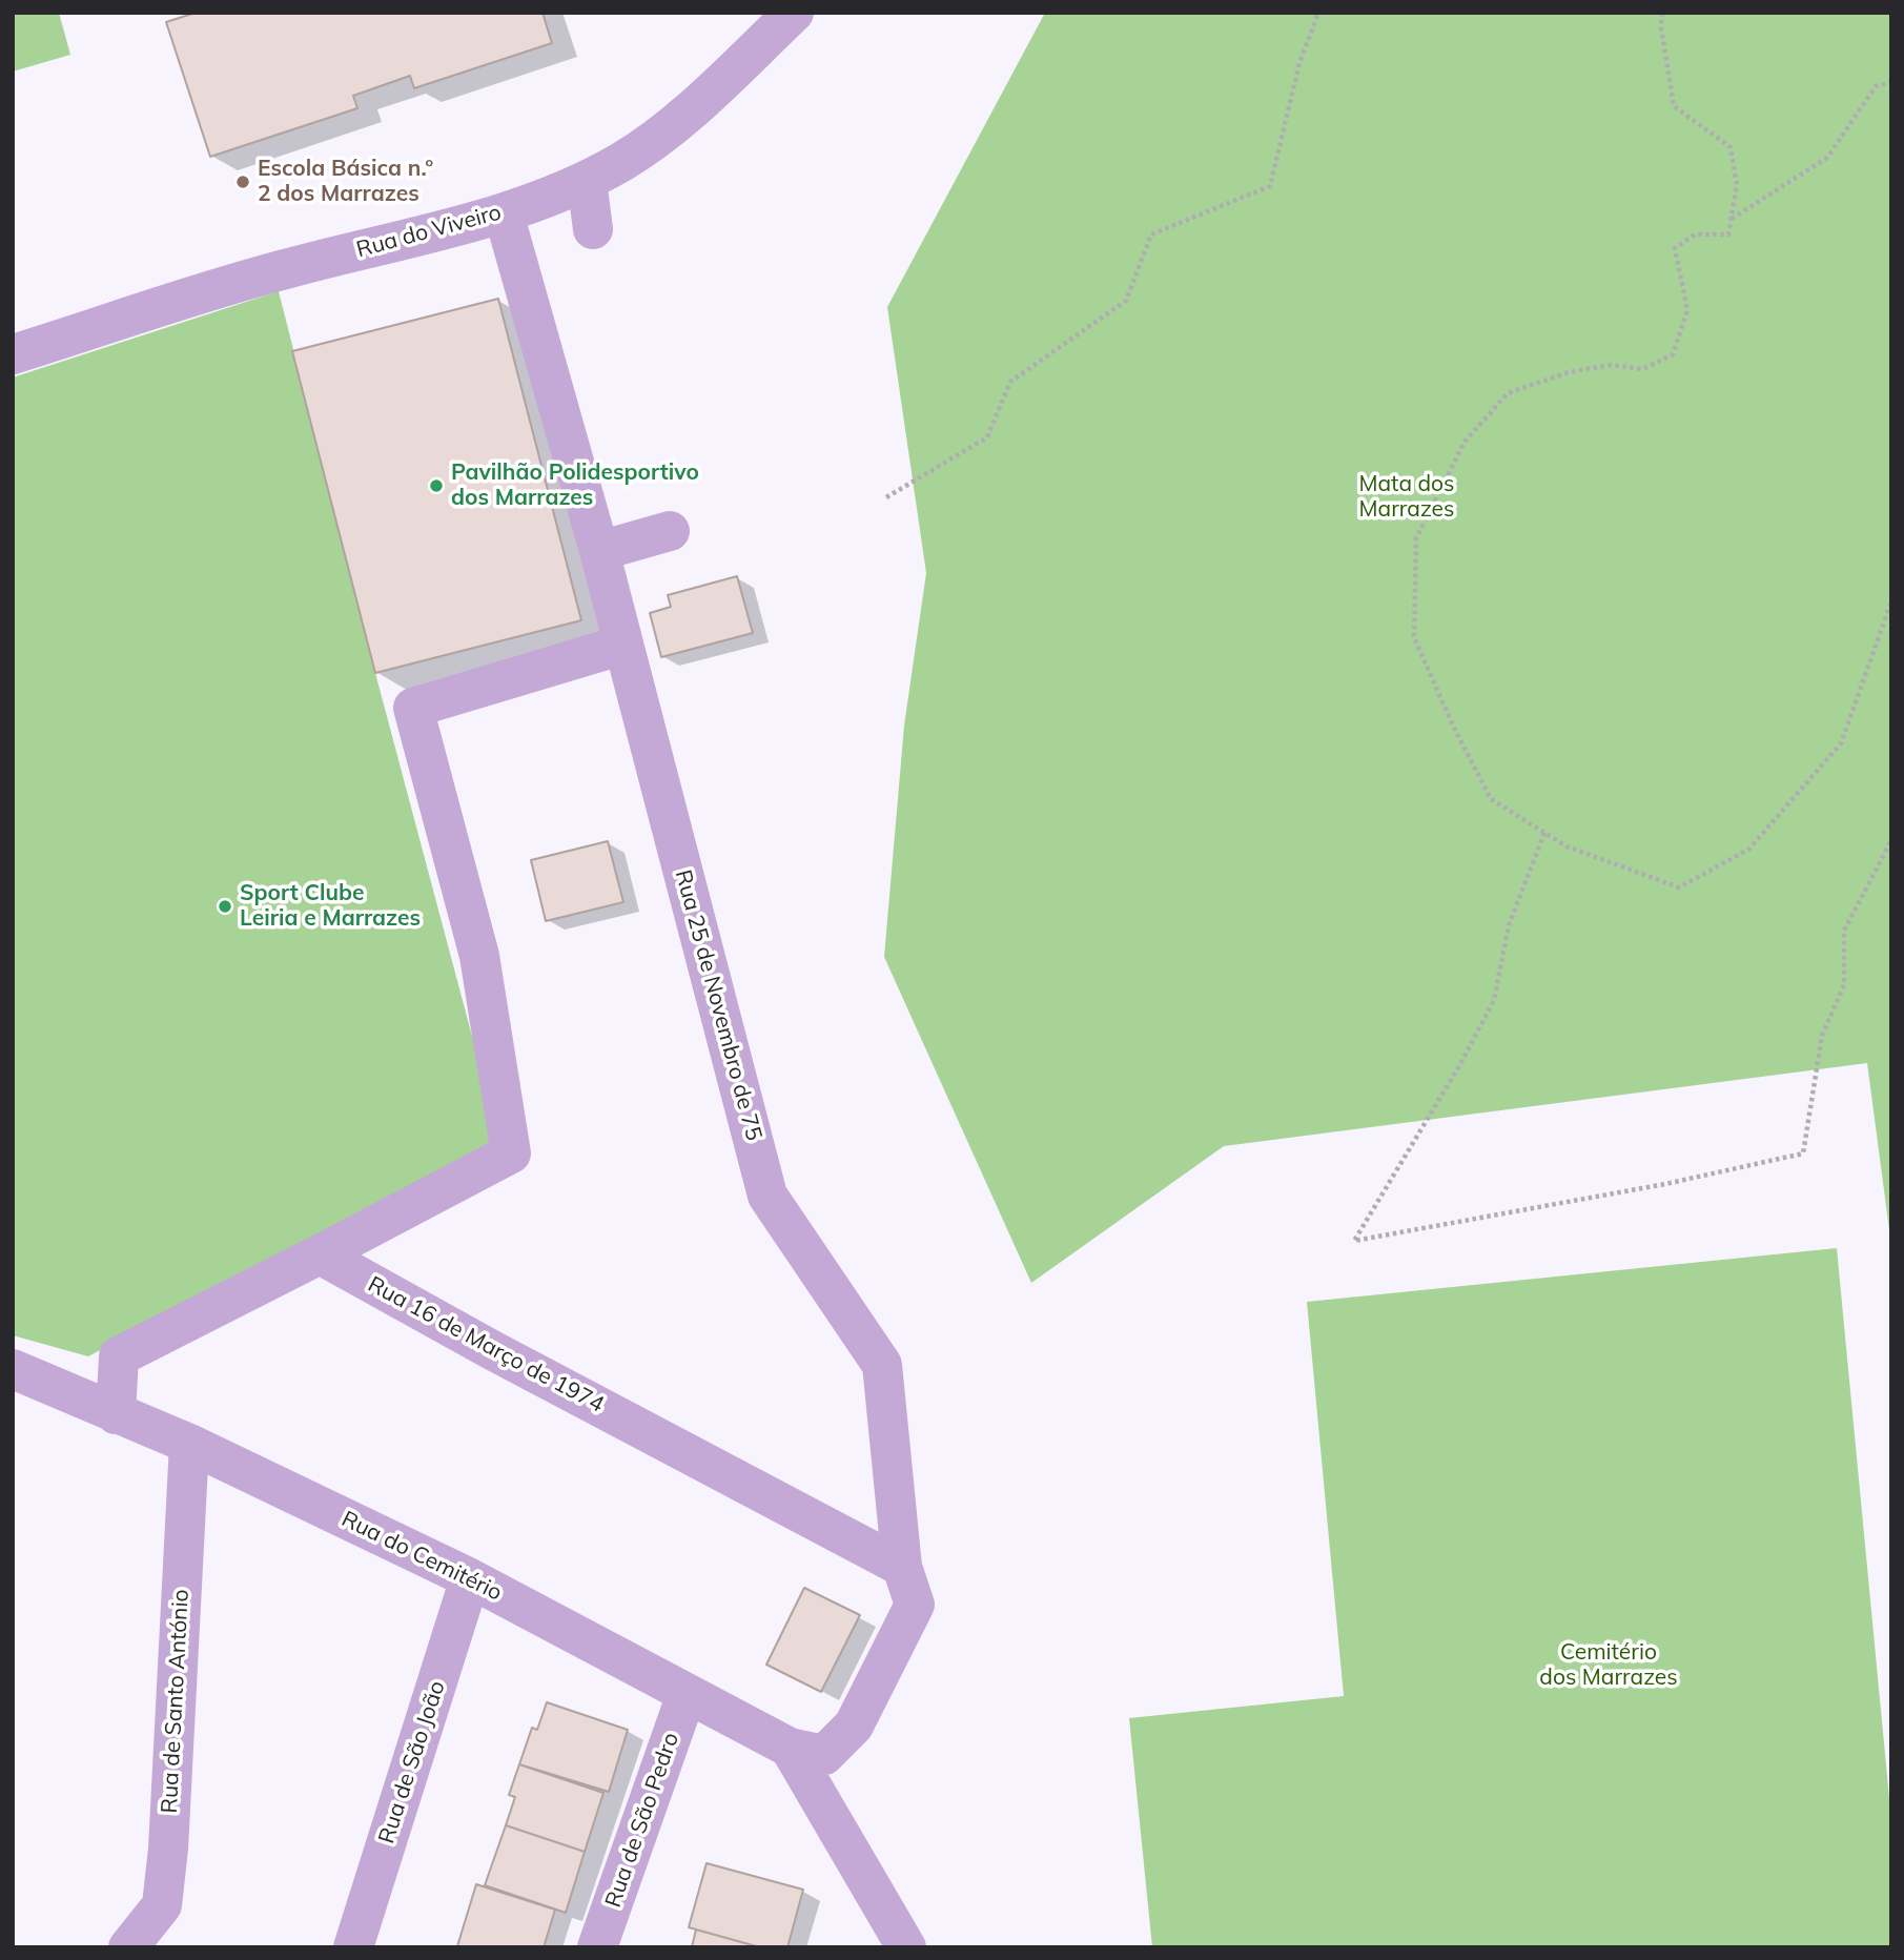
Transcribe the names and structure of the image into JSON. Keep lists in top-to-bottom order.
{
  "streets": {
    "street": [
      "Rua do Viveiro",
      "Rua 25 de Novembro de 75",
      "Rua 16 de Março de 1974",
      "Rua do Cemitério",
      "Rua de Santo António",
      "Rua de São João",
      "Rua de São Pedro"
    ]
  },
  "crossings": [
    ["Rua do Viveiro", "Rua 25 de Novembro de 75"],
    ["Rua 25 de Novembro de 75", "Rua 16 de Março de 1974"],
    ["Rua 25 de Novembro de 75", "Rua do Cemitério"],
    ["Rua do Cemitério", "Rua de Santo António"],
    ["Rua do Cemitério", "Rua de São João"],
    ["Rua do Cemitério", "Rua de São Pedro"]
  ],
  "parks": ["Mata dos Marrazes", "Cemitério dos Marrazes"],
  "places": ["Escola Básica n.º 2 dos Marrazes", "Pavilhão Polidesportivo dos Marrazes", "Sport Clube Leiria e Marrazes"]
}
